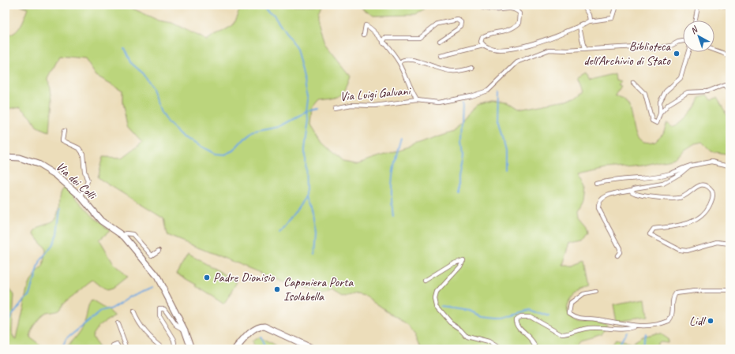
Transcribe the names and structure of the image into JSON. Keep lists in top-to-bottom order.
{
  "streets": {
    "street": ["Via Luigi Galvani", "Via dei Colli"]
  },
  "places": [
    "Biblioteca dell'Archivio di Stato",
    "Padre Dionisio",
    "Caponiera Porta Isolabella",
    "Lidl"
  ],
  "north": "top left"
}
